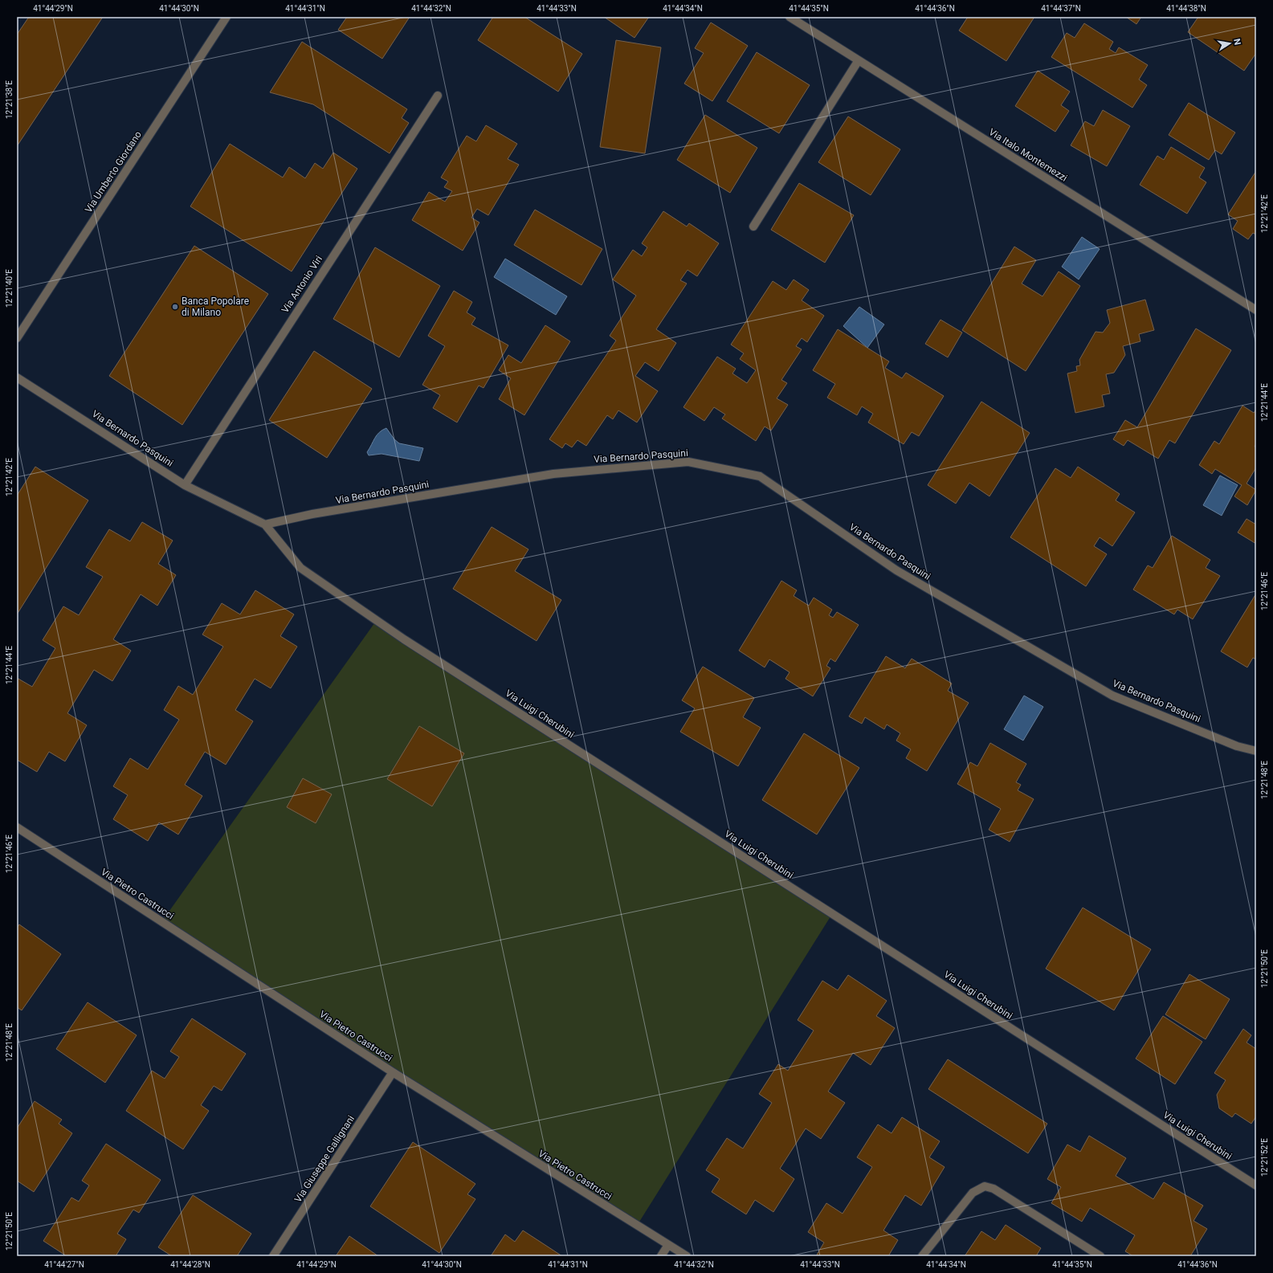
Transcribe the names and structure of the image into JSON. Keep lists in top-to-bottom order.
{
  "streets": {
    "street": [
      "Via Italo Montemezzi",
      "Via Umberto Giordano",
      "Via Antonio Viri",
      "Via Bernardo Pasquini",
      "Via Luigi Cherubini",
      "Via Pietro Castrucci",
      "Via Giuseppe Gallignani"
    ]
  },
  "crossings": [
    ["Via Antonio Viri", "Via Bernardo Pasquini"],
    ["Via Bernardo Pasquini", "Via Luigi Cherubini"],
    ["Via Pietro Castrucci", "Via Giuseppe Gallignani"]
  ],
  "places": ["Banca Popolare di Milano"],
  "north": "right",
  "coordinates": [
    "41°44'29\"N",
    "41°44'30\"N",
    "41°44'31\"N",
    "41°44'32\"N",
    "41°44'33\"N",
    "41°44'34\"N",
    "41°44'35\"N",
    "41°44'36\"N",
    "41°44'37\"N",
    "41°44'38\"N",
    "12°21'38\"E",
    "12°21'42\"E",
    "12°21'40\"E",
    "12°21'44\"E",
    "12°21'46\"E",
    "12°21'48\"E",
    "12°21'50\"E",
    "12°21'52\"E",
    "41°44'27\"N",
    "41°44'28\"N"
  ]
}
